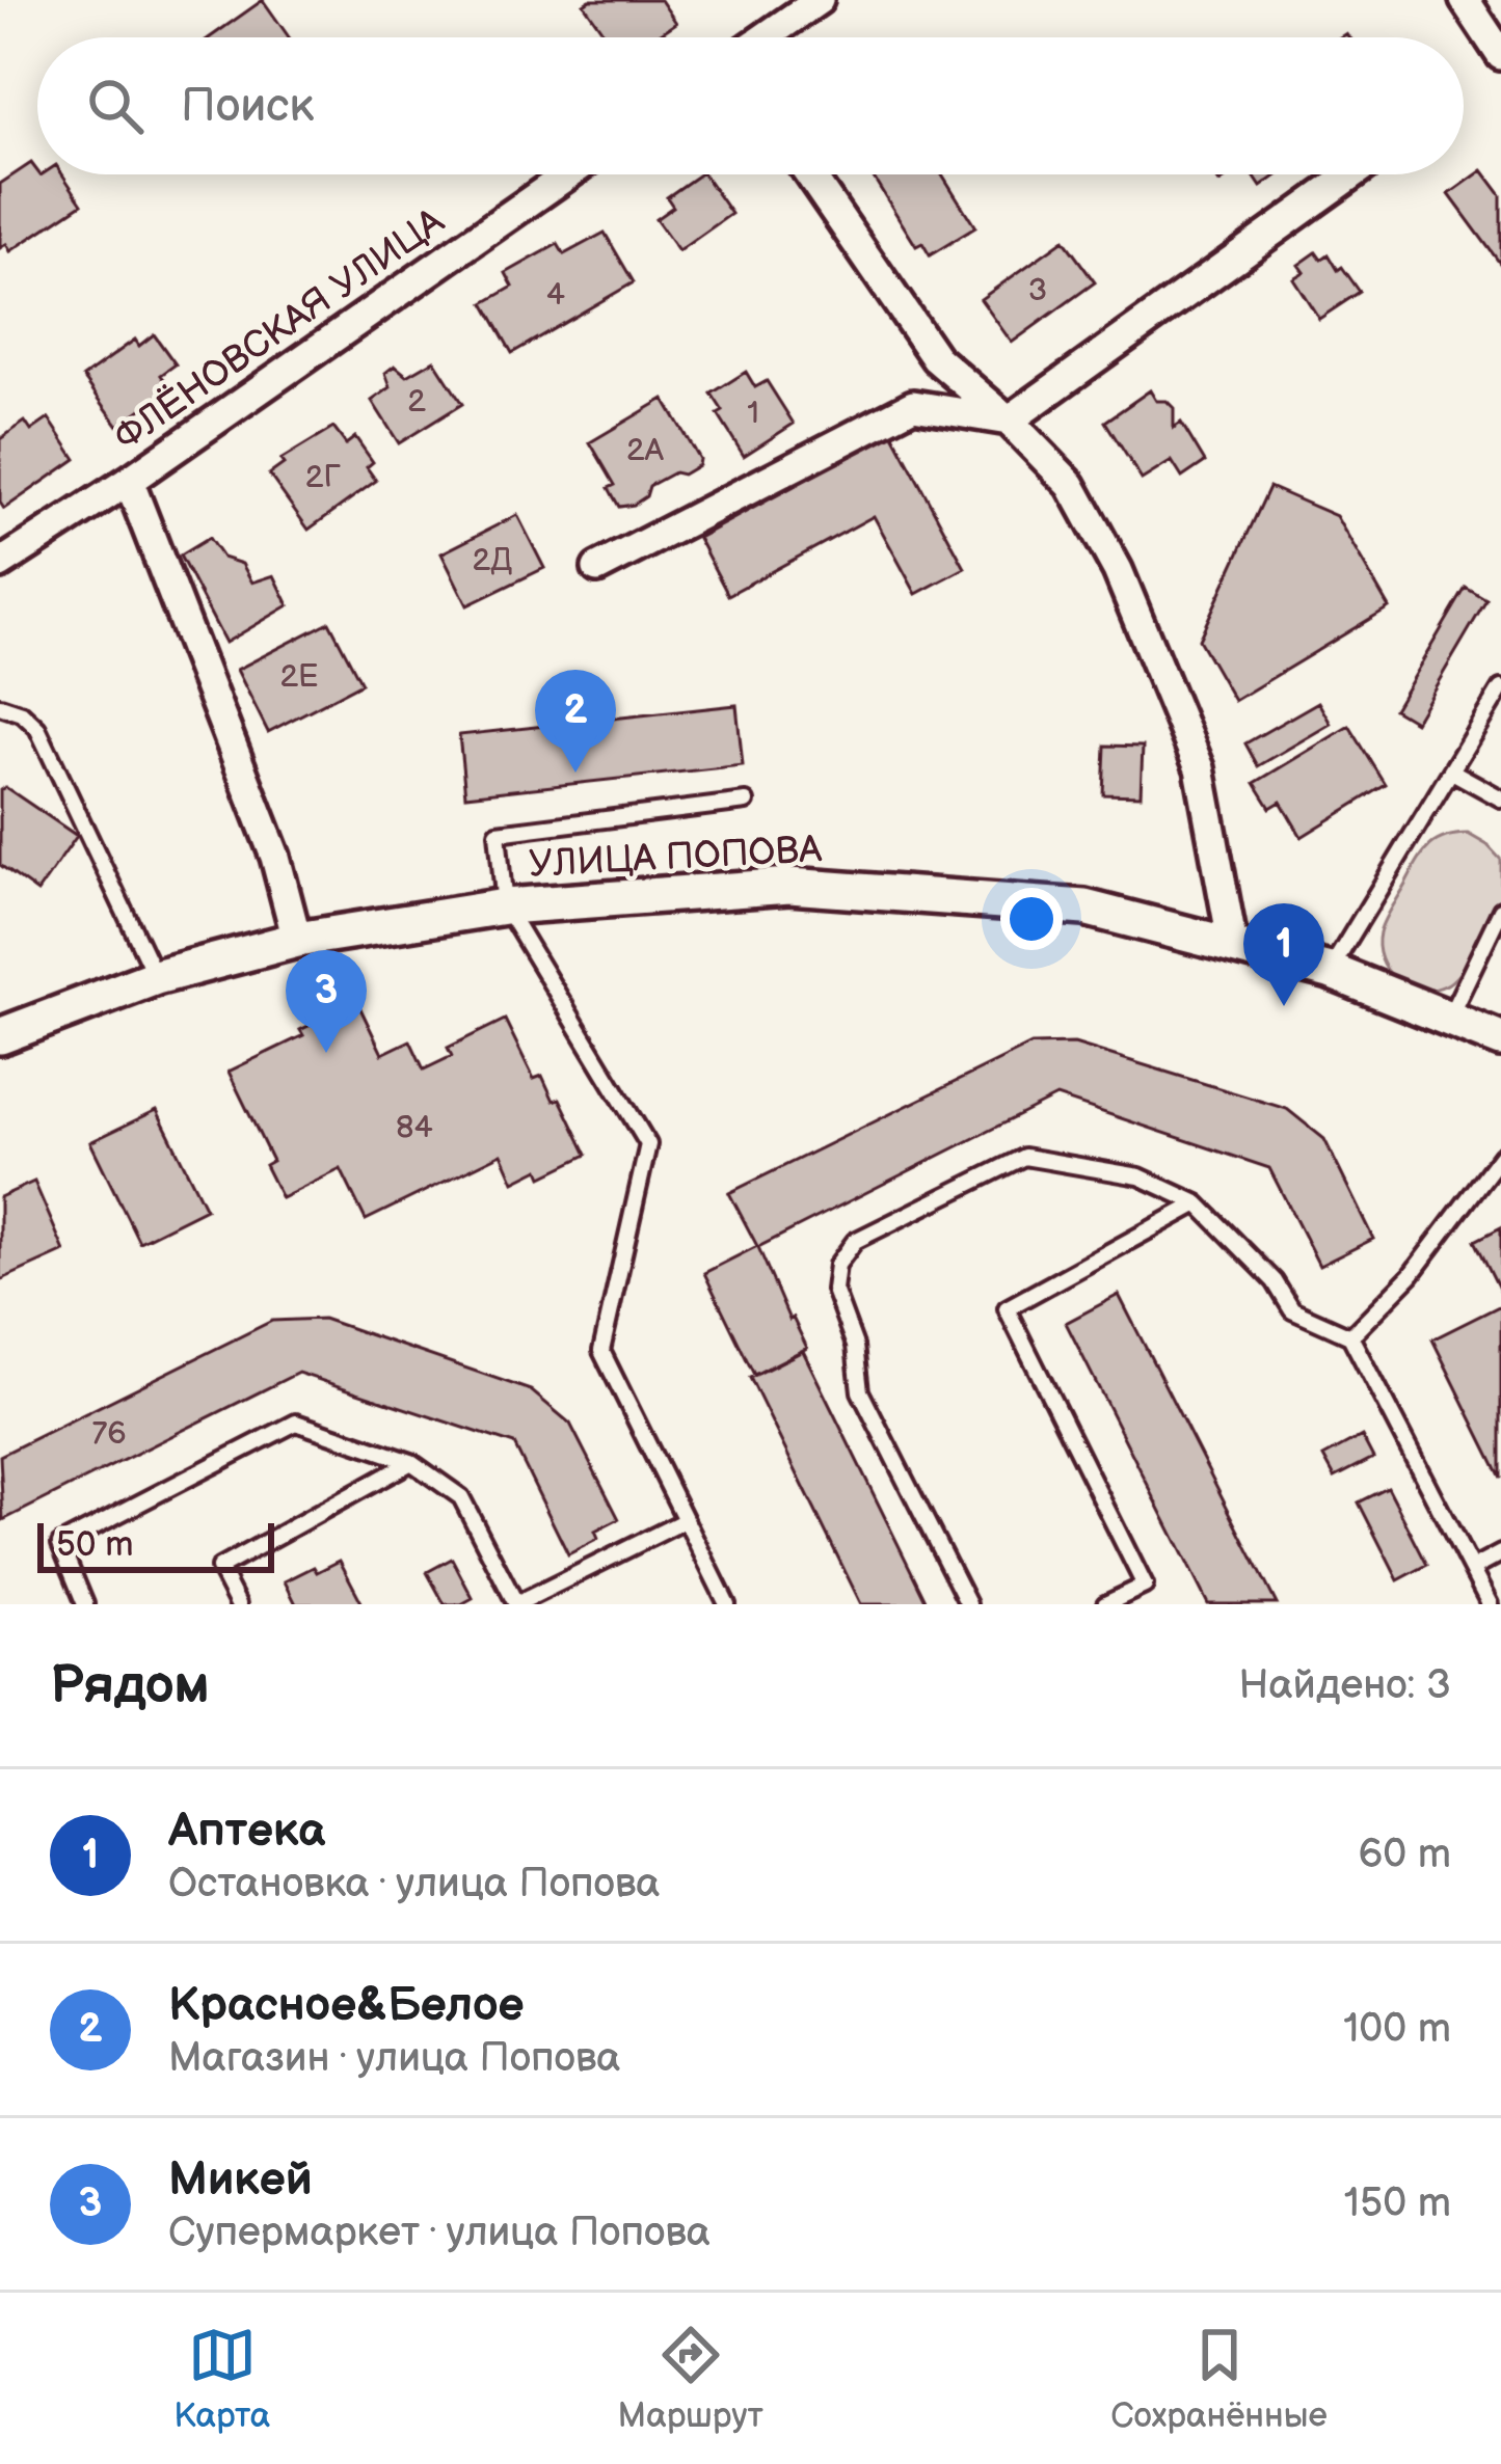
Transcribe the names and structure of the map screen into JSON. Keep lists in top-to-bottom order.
{
  "streets": {
    "street": ["ФЛЁНОВСКАЯ УЛИЦА", "УЛИЦА ПОПОВА"]
  },
  "house_numbers": [
    "3",
    "4",
    "2",
    "1",
    "2А",
    "2Г",
    "2Д",
    "2Е",
    "84",
    "76"
  ],
  "scale_bar": "50 m",
  "page": {
    "search": "Поиск",
    "pins": ["2", "1", "3"],
    "scale": "50 m",
    "heading": ["Рядом", "Найдено: 3"],
    "list": [
      {
        "mark": "1",
        "name": "Аптека",
        "note": "Остановка · улица Попова",
        "value": "60 m"
      },
      {
        "mark": "2",
        "name": "Красное&Белое",
        "note": "Магазин · улица Попова",
        "value": "100 m"
      },
      {
        "mark": "3",
        "name": "Микей",
        "note": "Супермаркет · улица Попова",
        "value": "150 m"
      }
    ],
    "nav": ["Карта", "Маршрут", "Сохранённые"]
  }
}
